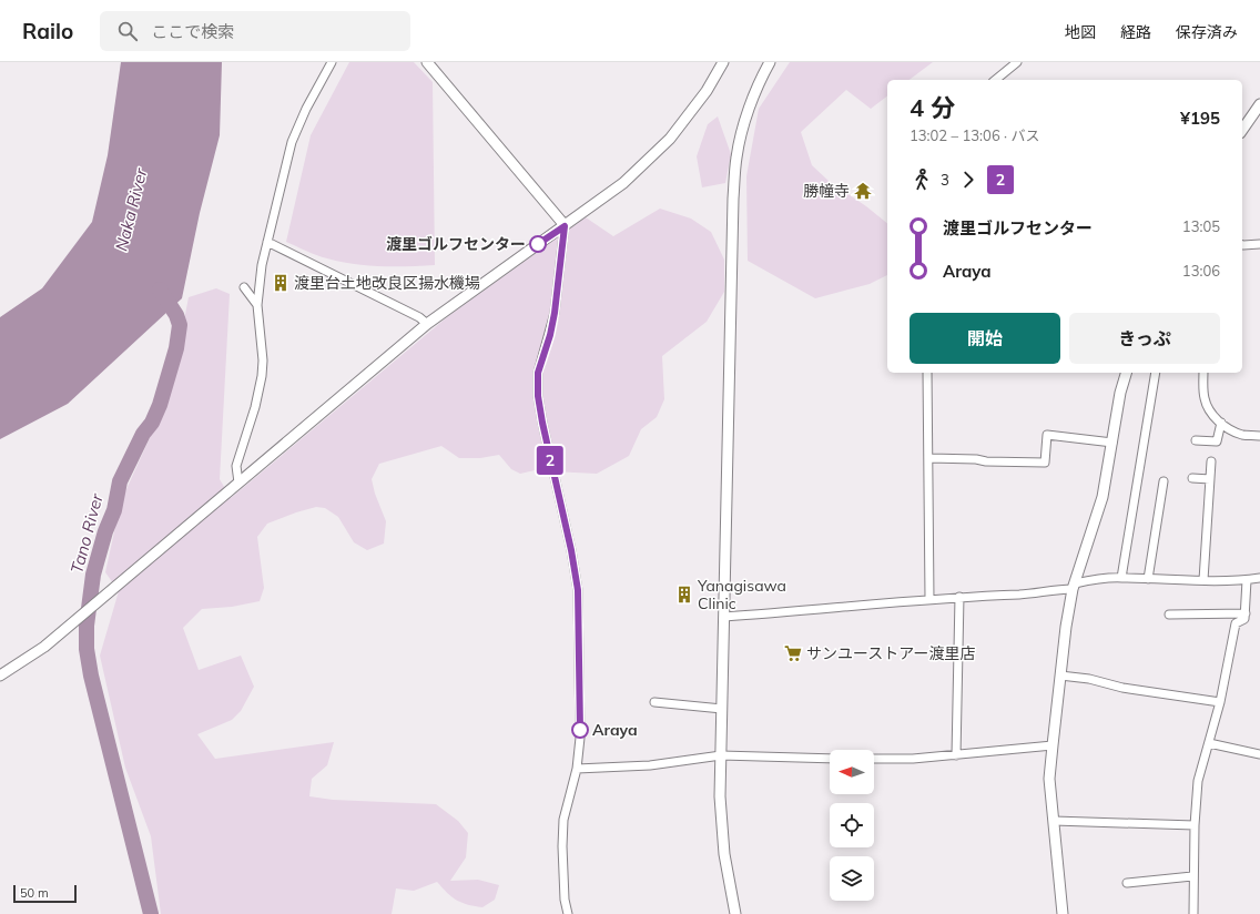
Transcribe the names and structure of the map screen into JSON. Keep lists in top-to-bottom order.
{
  "water": ["Naka River", "Tano River"],
  "places": {
    "temple": ["勝幢寺"],
    "other": ["渡里ゴルフセンター", "Araya"],
    "building": ["渡里台土地改良区揚水機場", "Yanagisawa Clinic"],
    "supermarket": ["サンユーストアー渡里店"]
  },
  "lines": ["bus line 2"],
  "scale_bar": "50 m",
  "north": "left",
  "page": {
    "header": "Railo",
    "search": "ここで検索",
    "nav": ["地図", "経路", "保存済み"],
    "on_map": "2",
    "heading": ["4 分", "13:02 – 13:06 · バス", "¥195"],
    "legs": ["3", "2"],
    "list": [
      {
        "name": "渡里ゴルフセンター",
        "value": "13:05"
      },
      {
        "name": "Araya",
        "value": "13:06"
      }
    ],
    "buttons": ["開始", "きっぷ"],
    "scale": "50 m"
  }
}
